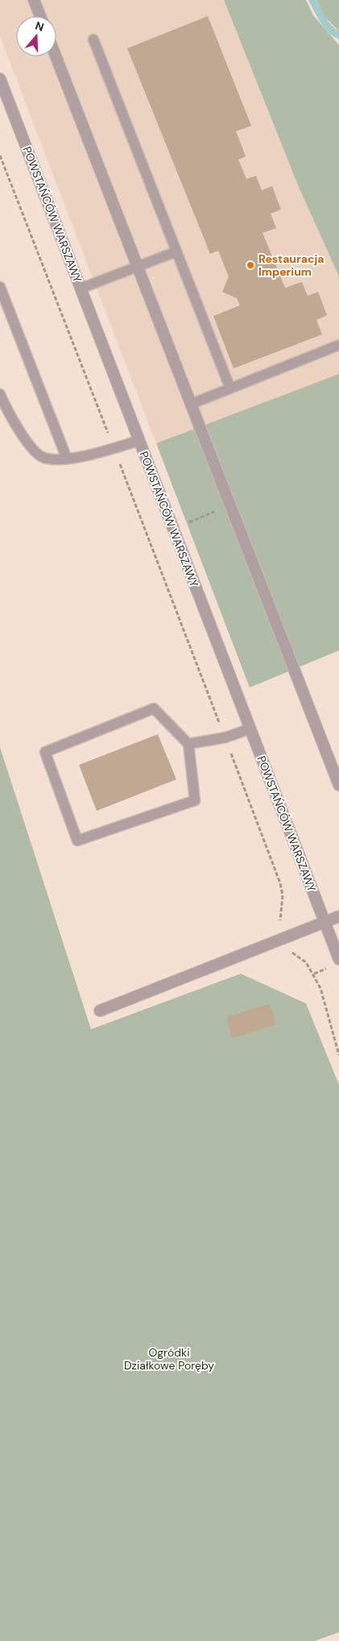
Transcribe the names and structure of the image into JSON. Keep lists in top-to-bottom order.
{
  "streets": {
    "street": ["POWSTAŃCÓW WARSZAWY"]
  },
  "parks": ["Ogródki Działkowe Poręby"],
  "places": ["Restauracja Imperium"],
  "north": "top"
}
